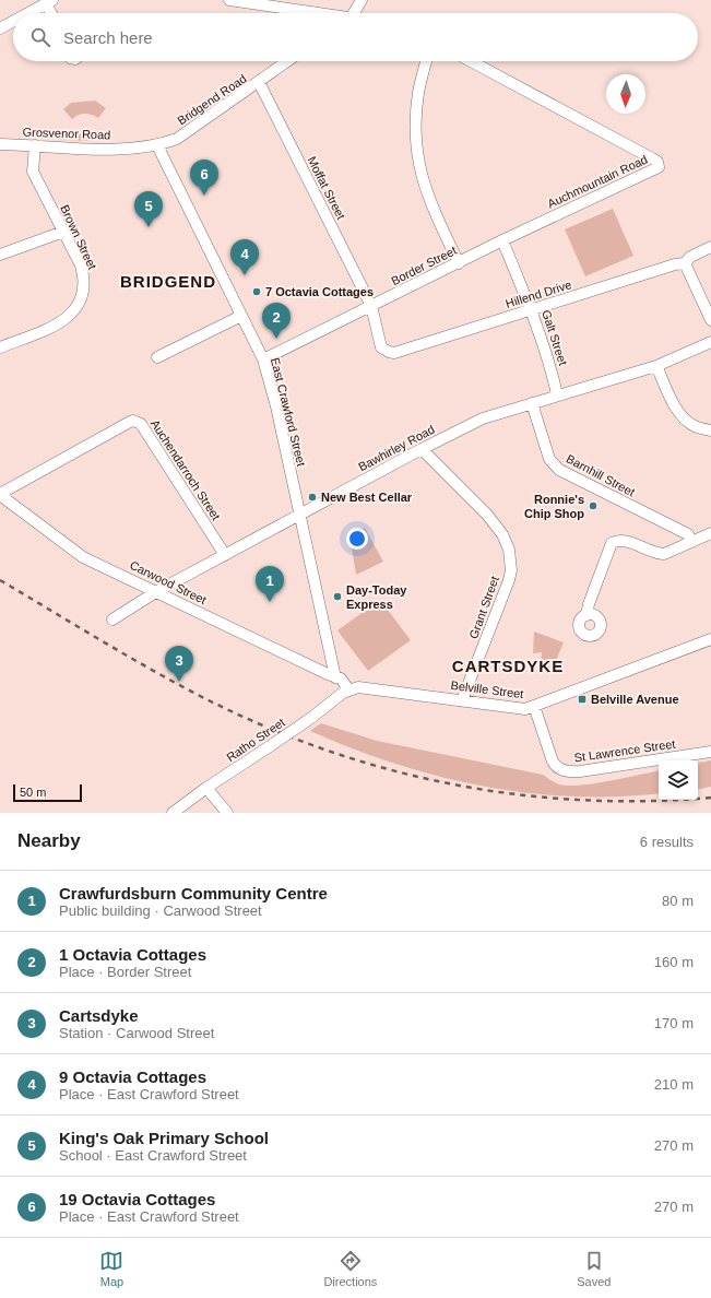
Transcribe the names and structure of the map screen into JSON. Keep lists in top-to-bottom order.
{
  "streets": {
    "street": [
      "Bridgend Road",
      "Grosvenor Road",
      "Auchmountain Road",
      "Moffat Street",
      "Brown Street",
      "Border Street",
      "Hillend Drive",
      "Galt Street",
      "East Crawford Street",
      "Bawhirley Road",
      "Auchendarroch Street",
      "Barnhill Street",
      "Carwood Street",
      "Grant Street",
      "Belville Street",
      "Ratho Street",
      "St Lawrence Street"
    ]
  },
  "crossings": [
    ["Bridgend Road", "Grosvenor Road"],
    ["Bridgend Road", "Moffat Street"],
    ["Bridgend Road", "East Crawford Street"],
    ["Grosvenor Road", "Brown Street"],
    ["Grosvenor Road", "East Crawford Street"],
    ["Auchmountain Road", "Border Street"],
    ["Auchmountain Road", "Galt Street"],
    ["Moffat Street", "Border Street"],
    ["Moffat Street", "Hillend Drive"],
    ["Border Street", "Hillend Drive"],
    ["Border Street", "Galt Street"],
    ["Border Street", "East Crawford Street"],
    ["Hillend Drive", "Galt Street"],
    ["Galt Street", "Bawhirley Road"],
    ["East Crawford Street", "Bawhirley Road"],
    ["East Crawford Street", "Carwood Street"],
    ["Bawhirley Road", "Auchendarroch Street"],
    ["Bawhirley Road", "Barnhill Street"],
    ["Bawhirley Road", "Carwood Street"],
    ["Bawhirley Road", "Grant Street"],
    ["Auchendarroch Street", "Carwood Street"],
    ["Grant Street", "Belville Street"],
    ["Belville Street", "Ratho Street"],
    ["Belville Street", "St Lawrence Street"]
  ],
  "districts": ["BRIDGEND", "CARTSDYKE"],
  "places": {
    "other": [
      "7 Octavia Cottages",
      "New Best Cellar",
      "Ronnie's Chip Shop",
      "Day-Today Express"
    ],
    "transit": ["Belville Avenue"]
  },
  "scale_bar": "50 m",
  "north": "bottom",
  "page": {
    "search": "Search here",
    "pins": [
      "6",
      "5",
      "4",
      "2",
      "1",
      "3"
    ],
    "scale": "50 m",
    "heading": ["Nearby", "6 results"],
    "list": [
      {
        "mark": "1",
        "name": "Crawfurdsburn Community Centre",
        "note": "Public building · Carwood Street",
        "value": "80 m"
      },
      {
        "mark": "2",
        "name": "1 Octavia Cottages",
        "note": "Place · Border Street",
        "value": "160 m"
      },
      {
        "mark": "3",
        "name": "Cartsdyke",
        "note": "Station · Carwood Street",
        "value": "170 m"
      },
      {
        "mark": "4",
        "name": "9 Octavia Cottages",
        "note": "Place · East Crawford Street",
        "value": "210 m"
      },
      {
        "mark": "5",
        "name": "King's Oak Primary School",
        "note": "School · East Crawford Street",
        "value": "270 m"
      },
      {
        "mark": "6",
        "name": "19 Octavia Cottages",
        "note": "Place · East Crawford Street",
        "value": "270 m"
      }
    ],
    "nav": ["Map", "Directions", "Saved"]
  }
}
